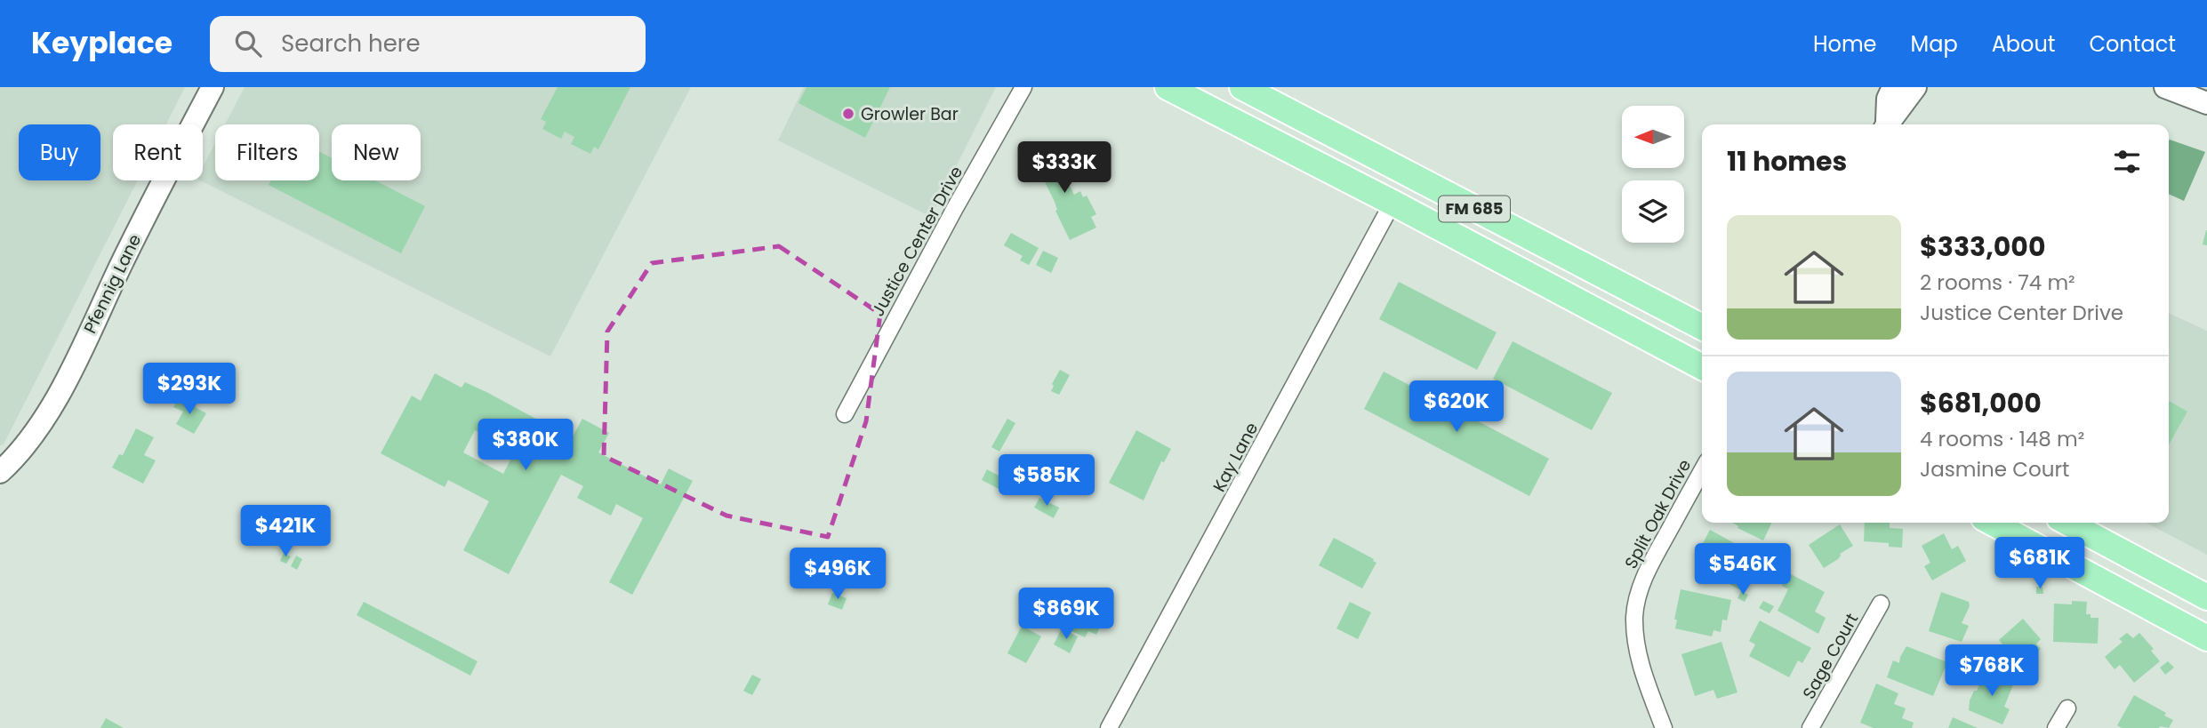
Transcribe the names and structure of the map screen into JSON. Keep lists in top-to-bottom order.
{
  "streets": {
    "main road": ["FM 685"],
    "street": [
      "Justice Center Drive",
      "Pfennig Lane",
      "Kay Lane",
      "Split Oak Drive",
      "Sage Court"
    ]
  },
  "crossings": [
    ["FM 685", "Kay Lane"]
  ],
  "places": ["Growler Bar"],
  "north": "left",
  "page": {
    "header": "Keyplace",
    "search": "Search here",
    "nav": [
      "Home",
      "Map",
      "About",
      "Contact"
    ],
    "chip": [
      "Buy",
      "Rent",
      "Filters",
      "New"
    ],
    "heading": "11 homes",
    "price": [
      "$333K",
      "$293K",
      "$620K",
      "$380K",
      "$585K",
      "$421K",
      "$681K",
      "$546K",
      "$496K",
      "$869K",
      "$768K"
    ],
    "list": [
      {
        "name": "$333,000",
        "note": "2 rooms · 74 m² · Justice Center Drive"
      },
      {
        "name": "$681,000",
        "note": "4 rooms · 148 m² · Jasmine Court"
      }
    ]
  }
}
